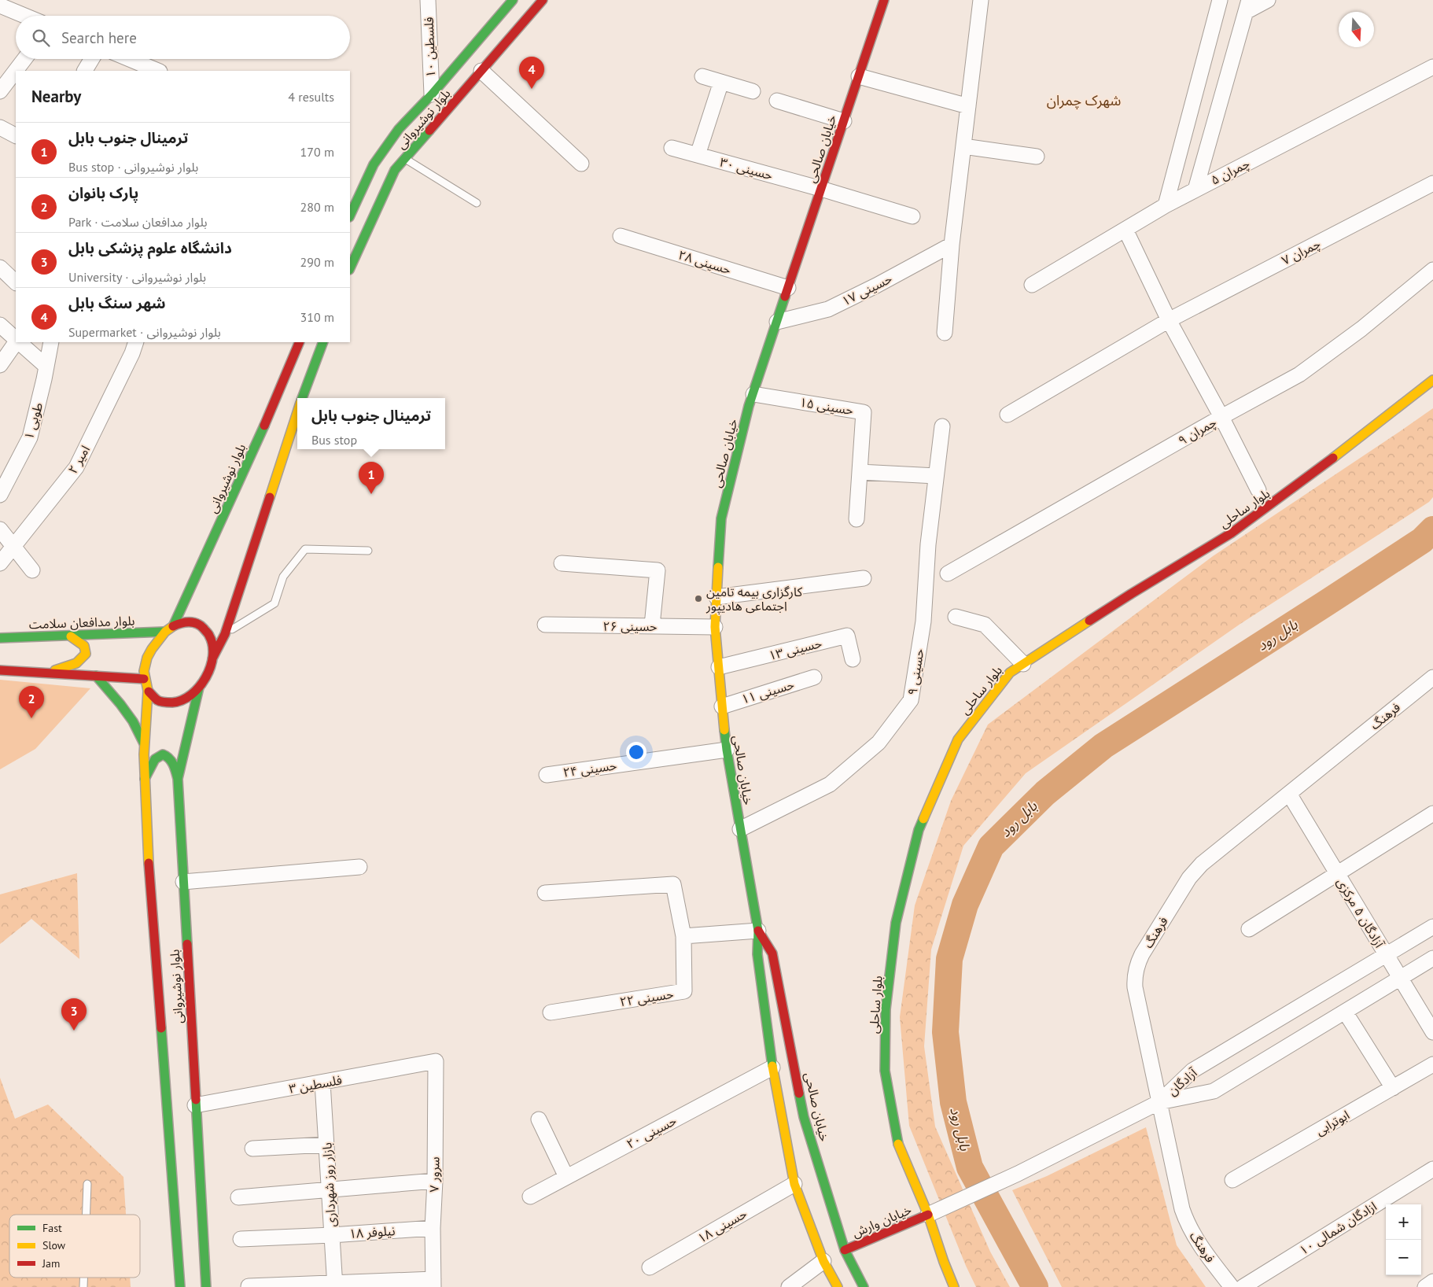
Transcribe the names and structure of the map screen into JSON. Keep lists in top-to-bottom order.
{
  "streets": {
    "main road": [
      "بلوار نوشیروانی",
      "خيابان صالحی",
      "بلوار ساحلی",
      "بلوار مدافعان سلامت",
      "خیابان وارش"
    ],
    "street": [
      "فلسطین ۱۰",
      "حسینی ۳۰",
      "چمران ۵",
      "چمران ۷",
      "حسینی ۲۸",
      "حسینی ۱۷",
      "حسینی ۱۵",
      "طوبی ۱",
      "چمران ۹",
      "امیر ۲",
      "حسینی ۲۶",
      "حسینی ۱۳",
      "حسینی ٩",
      "حسینی ۱۱",
      "فرهنگ",
      "حسینی ۲۴",
      "آزادگان ۵ مرکزی",
      "حسینی ۲۲",
      "آزادگان",
      "فلسطین ۳",
      "ابوترابی",
      "حسینی ٢٠",
      "سرور ۷",
      "بازار روز شهرداری",
      "حسینی ۱۸",
      "ازادگان شمالی ۱۰",
      "نیلوفر ۱۸"
    ]
  },
  "crossings": [
    ["فلسطین ۱۰", "بلوار نوشیروانی"],
    ["بلوار نوشیروانی", "بلوار مدافعان سلامت"],
    ["بلوار نوشیروانی", "فلسطین ۳"],
    ["خيابان صالحی", "حسینی ۳۰"],
    ["خيابان صالحی", "حسینی ۲۸"],
    ["خيابان صالحی", "حسینی ۱۷"],
    ["خيابان صالحی", "حسینی ۱۵"],
    ["خيابان صالحی", "حسینی ۲۶"],
    ["خيابان صالحی", "حسینی ۱۳"],
    ["خيابان صالحی", "حسینی ٩"],
    ["خيابان صالحی", "حسینی ۱۱"],
    ["خيابان صالحی", "حسینی ۲۴"],
    ["خيابان صالحی", "حسینی ٢٠"],
    ["خيابان صالحی", "خیابان وارش"],
    ["خيابان صالحی", "حسینی ۱۸"],
    ["بلوار ساحلی", "خیابان وارش"],
    ["فرهنگ", "آزادگان ۵ مرکزی"],
    ["فرهنگ", "آزادگان"],
    ["آزادگان ۵ مرکزی", "آزادگان"],
    ["فلسطین ۳", "سرور ۷"],
    ["فلسطین ۳", "بازار روز شهرداری"],
    ["سرور ۷", "نیلوفر ۱۸"],
    ["بازار روز شهرداری", "نیلوفر ۱۸"]
  ],
  "districts": ["شهرک چمران"],
  "water": ["بابل رود"],
  "places": ["کارگزاری بیمه تامین اجتماعی هادیپور"],
  "legend": ["Fast", "Slow", "Jam"],
  "north": "bottom",
  "page": {
    "search": "Search here",
    "pins": [
      "4",
      "1",
      "2",
      "3"
    ],
    "heading": ["Nearby", "4 results"],
    "list": [
      {
        "mark": "1",
        "name": "ترمینال جنوب بابل",
        "note": "Bus stop · بلوار نوشیروانی",
        "value": "170 m"
      },
      {
        "mark": "2",
        "name": "پارک بانوان",
        "note": "Park · بلوار مدافعان سلامت",
        "value": "280 m"
      },
      {
        "mark": "3",
        "name": "دانشگاه علوم پزشکی بابل",
        "note": "University · بلوار نوشیروانی",
        "value": "290 m"
      },
      {
        "mark": "4",
        "name": "شهر سنگ بابل",
        "note": "Supermarket · بلوار نوشیروانی",
        "value": "310 m"
      }
    ],
    "popup": ["ترمینال جنوب بابل", "Bus stop"],
    "map_buttons": ["+", "−"]
  }
}
